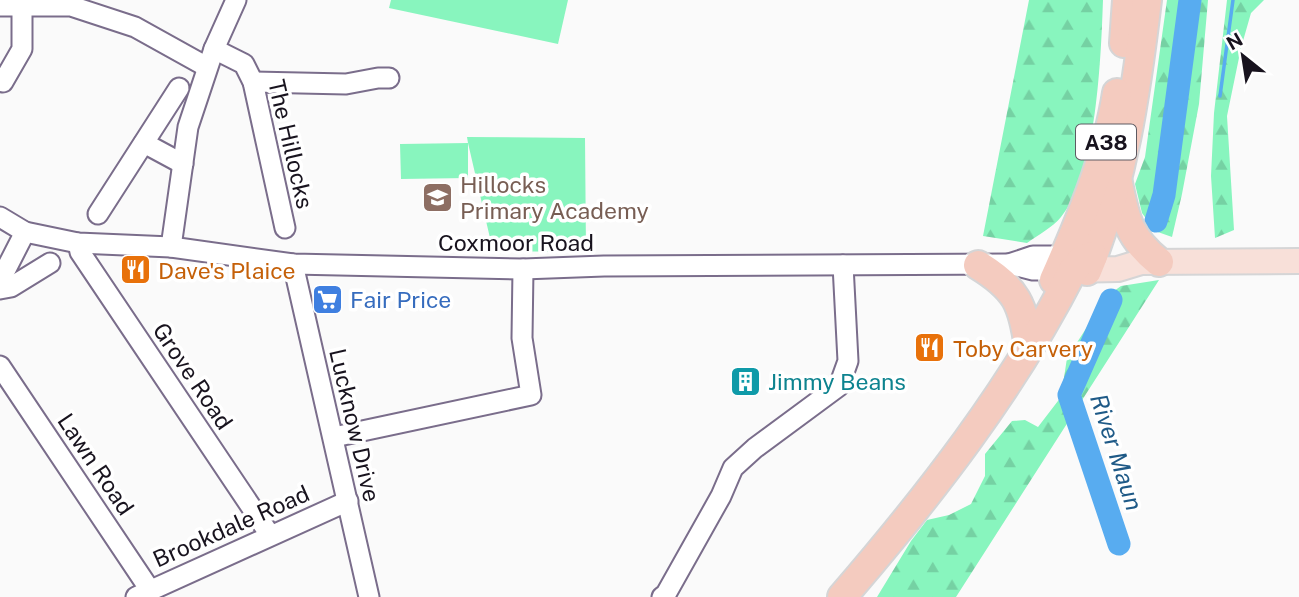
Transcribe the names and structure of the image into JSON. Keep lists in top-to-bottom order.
{
  "streets": {
    "highway": ["A38"],
    "street": [
      "The Hillocks",
      "Coxmoor Road",
      "Grove Road",
      "Lucknow Drive",
      "Lawn Road",
      "Brookdale Road"
    ]
  },
  "crossings": [
    ["A38", "Coxmoor Road"],
    ["Coxmoor Road", "Grove Road"],
    ["Coxmoor Road", "Lucknow Drive"],
    ["Grove Road", "Brookdale Road"],
    ["Lucknow Drive", "Brookdale Road"],
    ["Lawn Road", "Brookdale Road"]
  ],
  "water": ["River Maun"],
  "places": {
    "school or university": ["Hillocks Primary Academy"],
    "restaurant": ["Dave's Plaice", "Toby Carvery"],
    "supermarket": ["Fair Price"],
    "building": ["Jimmy Beans"]
  },
  "north": "top left"
}
